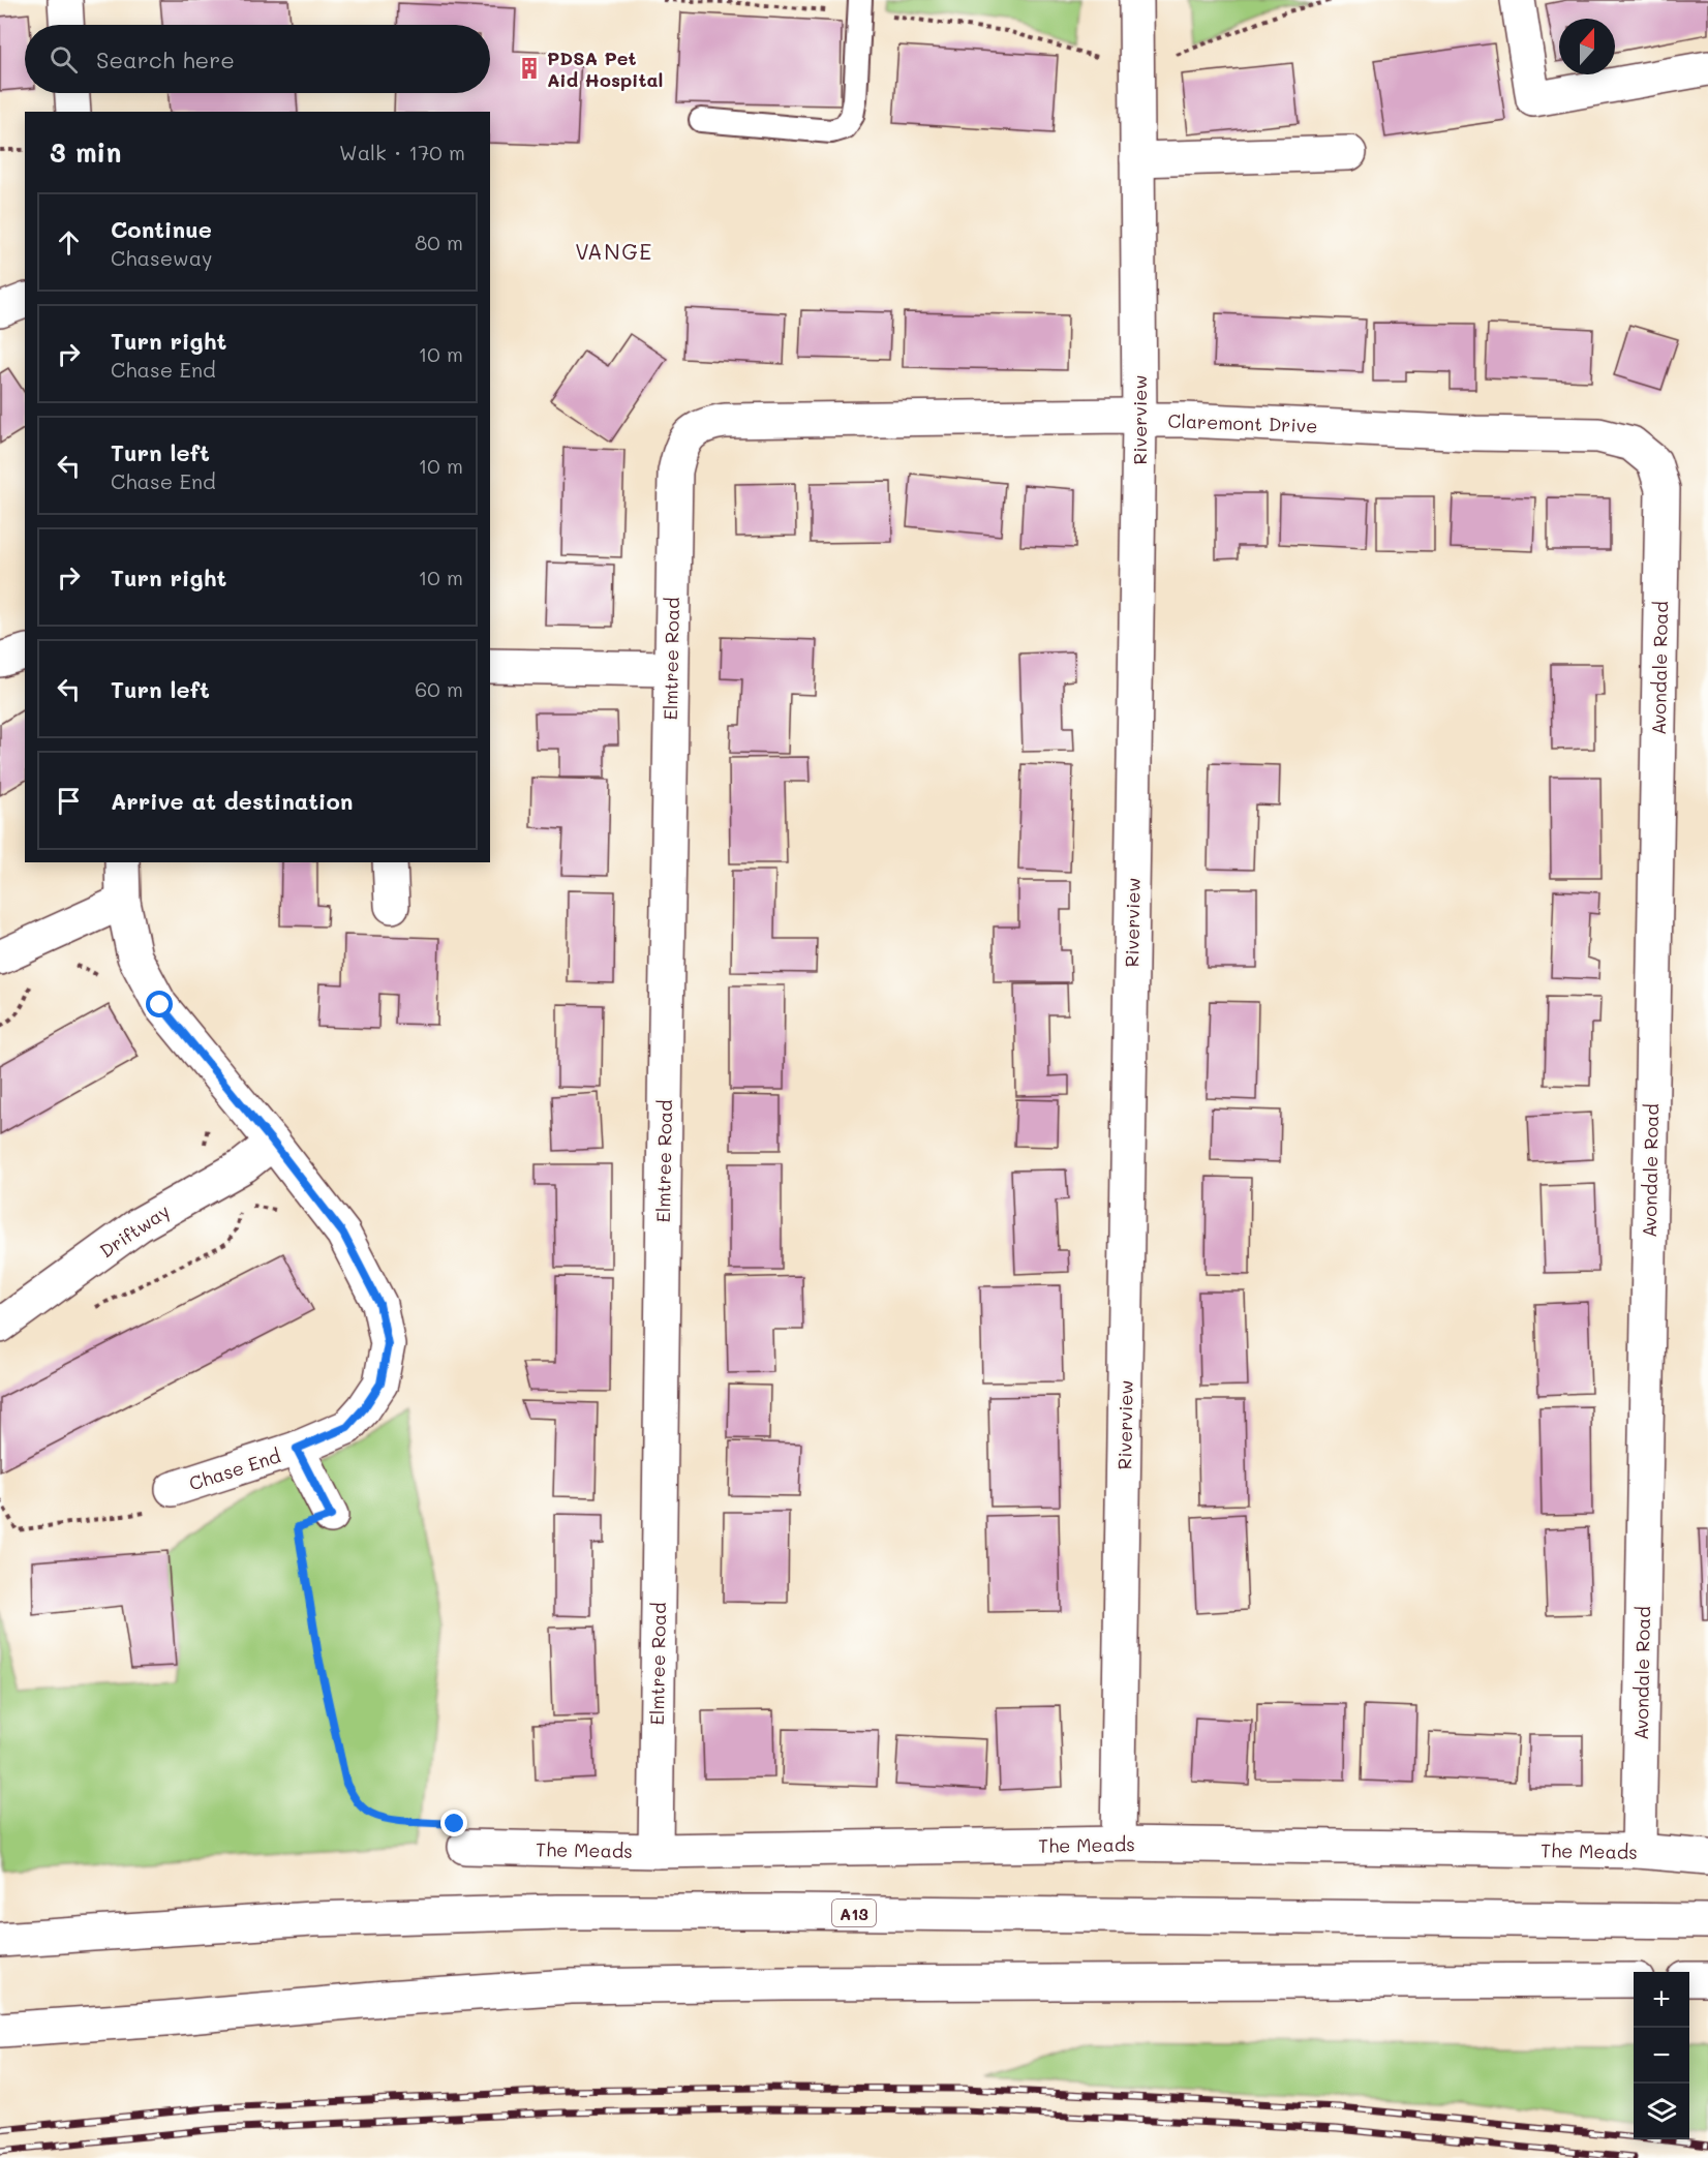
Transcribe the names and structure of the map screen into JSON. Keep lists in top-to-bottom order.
{
  "streets": {
    "main road": [
      "Riverview",
      "Claremont Drive",
      "Elmtree Road",
      "Avondale Road",
      "Driftway",
      "Chase End",
      "The Meads",
      "A13"
    ]
  },
  "crossings": [
    ["Riverview", "Claremont Drive"],
    ["Riverview", "The Meads"],
    ["Claremont Drive", "Elmtree Road"],
    ["Claremont Drive", "Avondale Road"],
    ["Elmtree Road", "The Meads"],
    ["Avondale Road", "The Meads"],
    ["Driftway", "Chase End"]
  ],
  "districts": ["VANGE"],
  "places": {
    "building": ["PDSA Pet Aid Hospital"]
  },
  "north": "top",
  "page": {
    "search": "Search here",
    "heading": ["3 min", "Walk · 170 m"],
    "list": [
      ["Continue", "Chaseway", "80 m"],
      ["Turn right", "Chase End", "10 m"],
      ["Turn left", "Chase End", "10 m"],
      ["Turn right", "10 m"],
      ["Turn left", "60 m"],
      "Arrive at destination"
    ],
    "map_buttons": ["+", "−"]
  }
}
